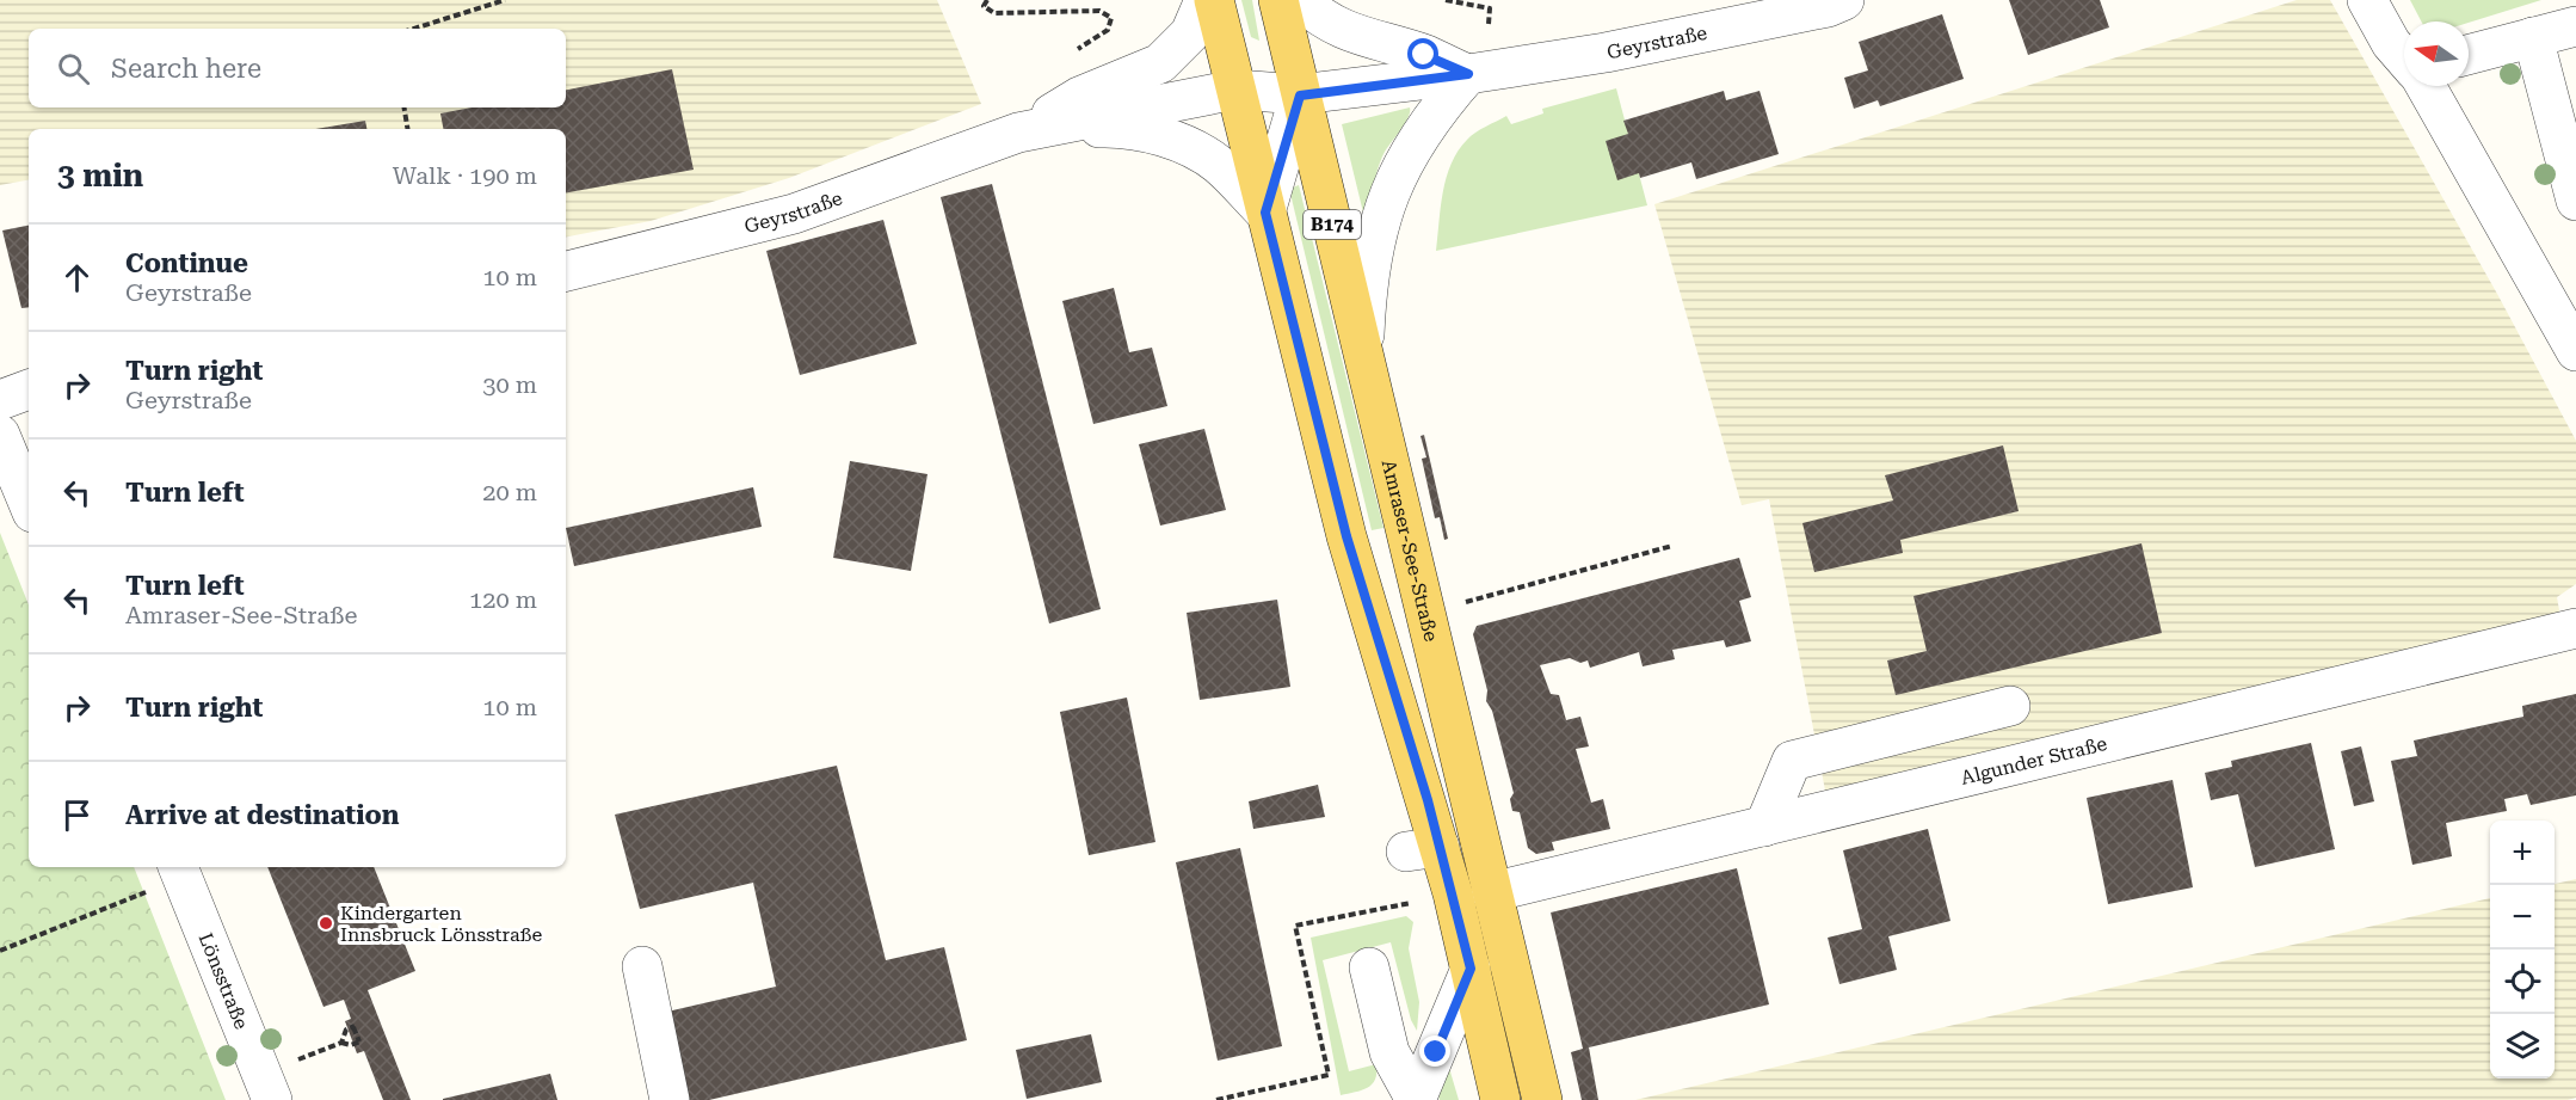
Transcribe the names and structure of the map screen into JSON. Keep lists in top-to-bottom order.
{
  "streets": {
    "main road": ["B174", "Amraser-See-Straße"],
    "street": ["Geyrstraße", "Algunder Straße", "Lönsstraße"]
  },
  "crossings": [
    ["Geyrstraße", "Amraser-See-Straße"],
    ["Amraser-See-Straße", "Algunder Straße"]
  ],
  "places": ["Kindergarten Innsbruck Lönsstraße"],
  "north": "left",
  "page": {
    "search": "Search here",
    "heading": ["3 min", "Walk · 190 m"],
    "list": [
      ["Continue", "Geyrstraße", "10 m"],
      ["Turn right", "Geyrstraße", "30 m"],
      ["Turn left", "20 m"],
      ["Turn left", "Amraser-See-Straße", "120 m"],
      ["Turn right", "10 m"],
      "Arrive at destination"
    ],
    "map_buttons": ["+", "−"]
  }
}
